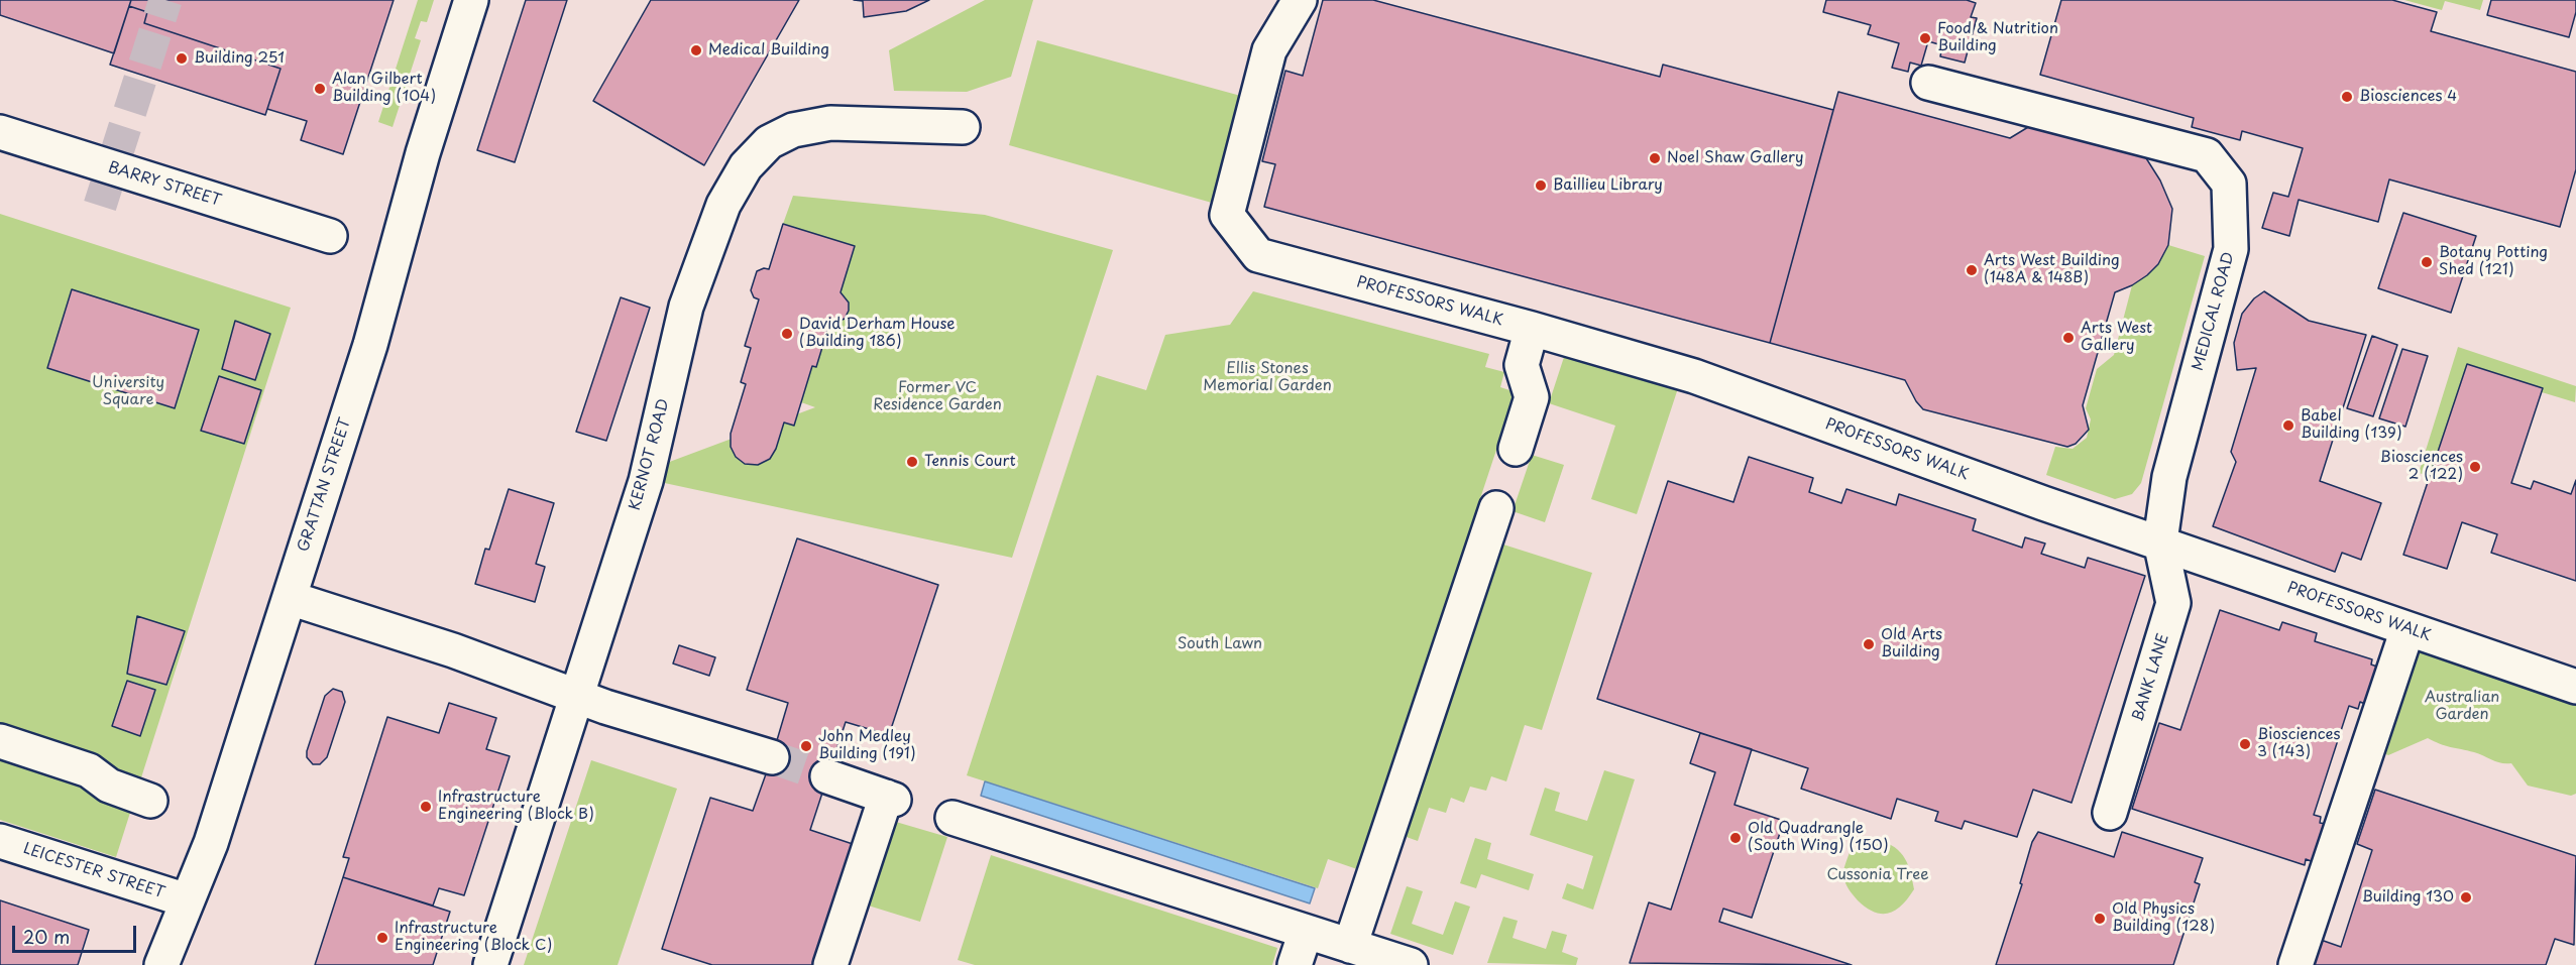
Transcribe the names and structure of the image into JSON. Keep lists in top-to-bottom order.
{
  "streets": {
    "street": [
      "BARRY STREET",
      "PROFESSORS WALK",
      "MEDICAL ROAD",
      "KERNOT ROAD",
      "GRATTAN STREET",
      "BANK LANE",
      "LEICESTER STREET"
    ]
  },
  "crossings": [
    ["PROFESSORS WALK", "MEDICAL ROAD"],
    ["PROFESSORS WALK", "BANK LANE"],
    ["MEDICAL ROAD", "BANK LANE"],
    ["GRATTAN STREET", "LEICESTER STREET"]
  ],
  "parks": [
    "Ellis Stones Memorial Garden",
    "University Square",
    "Former VC Residence Garden",
    "South Lawn",
    "Australian Garden",
    "Cussonia Tree"
  ],
  "places": [
    "Food & Nutrition Building",
    "Medical Building",
    "Building 251",
    "Alan Gilbert Building (104)",
    "Biosciences 4",
    "Noel Shaw Gallery",
    "Baillieu Library",
    "Botany Potting Shed (121)",
    "Arts West Building (148A & 148B)",
    "David Derham House (Building 186)",
    "Arts West Gallery",
    "Babel Building (139)",
    "Tennis Court",
    "Biosciences 2 (122)",
    "Old Arts Building",
    "Biosciences 3 (143)",
    "John Medley Building (191)",
    "Infrastructure Engineering (Block B)",
    "Old Quadrangle (South Wing) (150)",
    "Building 130",
    "Old Physics Building (128)",
    "Infrastructure Engineering (Block C)"
  ],
  "scale_bar": "20 m"
}
